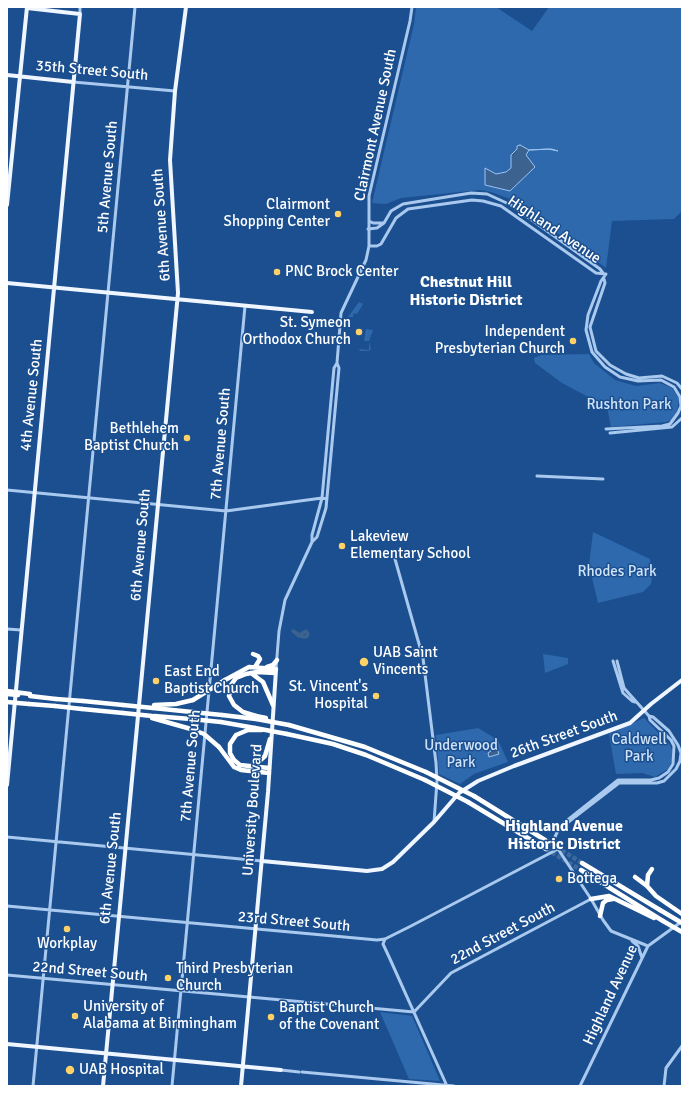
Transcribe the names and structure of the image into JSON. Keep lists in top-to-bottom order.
{
  "streets": {
    "main road": [
      "35th Street South",
      "6th Avenue South",
      "4th Avenue South",
      "26th Street South",
      "University Boulevard"
    ],
    "street": [
      "Clairmont Avenue South",
      "5th Avenue South",
      "Highland Avenue",
      "7th Avenue South",
      "23rd Street South",
      "22nd Street South"
    ]
  },
  "crossings": [
    ["35th Street South", "5th Avenue South"],
    ["35th Street South", "6th Avenue South"],
    ["35th Street South", "4th Avenue South"],
    ["Clairmont Avenue South", "Highland Avenue"],
    ["Clairmont Avenue South", "University Boulevard"],
    ["5th Avenue South", "23rd Street South"],
    ["5th Avenue South", "22nd Street South"],
    ["6th Avenue South", "23rd Street South"],
    ["6th Avenue South", "22nd Street South"],
    ["Highland Avenue", "23rd Street South"],
    ["Highland Avenue", "22nd Street South"],
    ["7th Avenue South", "23rd Street South"],
    ["7th Avenue South", "22nd Street South"],
    ["26th Street South", "University Boulevard"],
    ["University Boulevard", "23rd Street South"],
    ["University Boulevard", "22nd Street South"]
  ],
  "districts": ["Chestnut Hill Historic District", "Highland Avenue Historic District"],
  "parks": [
    "Rushton Park",
    "Rhodes Park",
    "Caldwell Park",
    "Underwood Park"
  ],
  "places": [
    "Clairmont Shopping Center",
    "PNC Brock Center",
    "St. Symeon Orthodox Church",
    "Independent Presbyterian Church",
    "Bethlehem Baptist Church",
    "Lakeview Elementary School",
    "UAB Saint Vincents",
    "East End Baptist Church",
    "St. Vincent's Hospital",
    "Bottega",
    "Workplay",
    "Third Presbyterian Church",
    "University of Alabama at Birmingham",
    "Baptist Church of the Covenant",
    "UAB Hospital"
  ]
}
